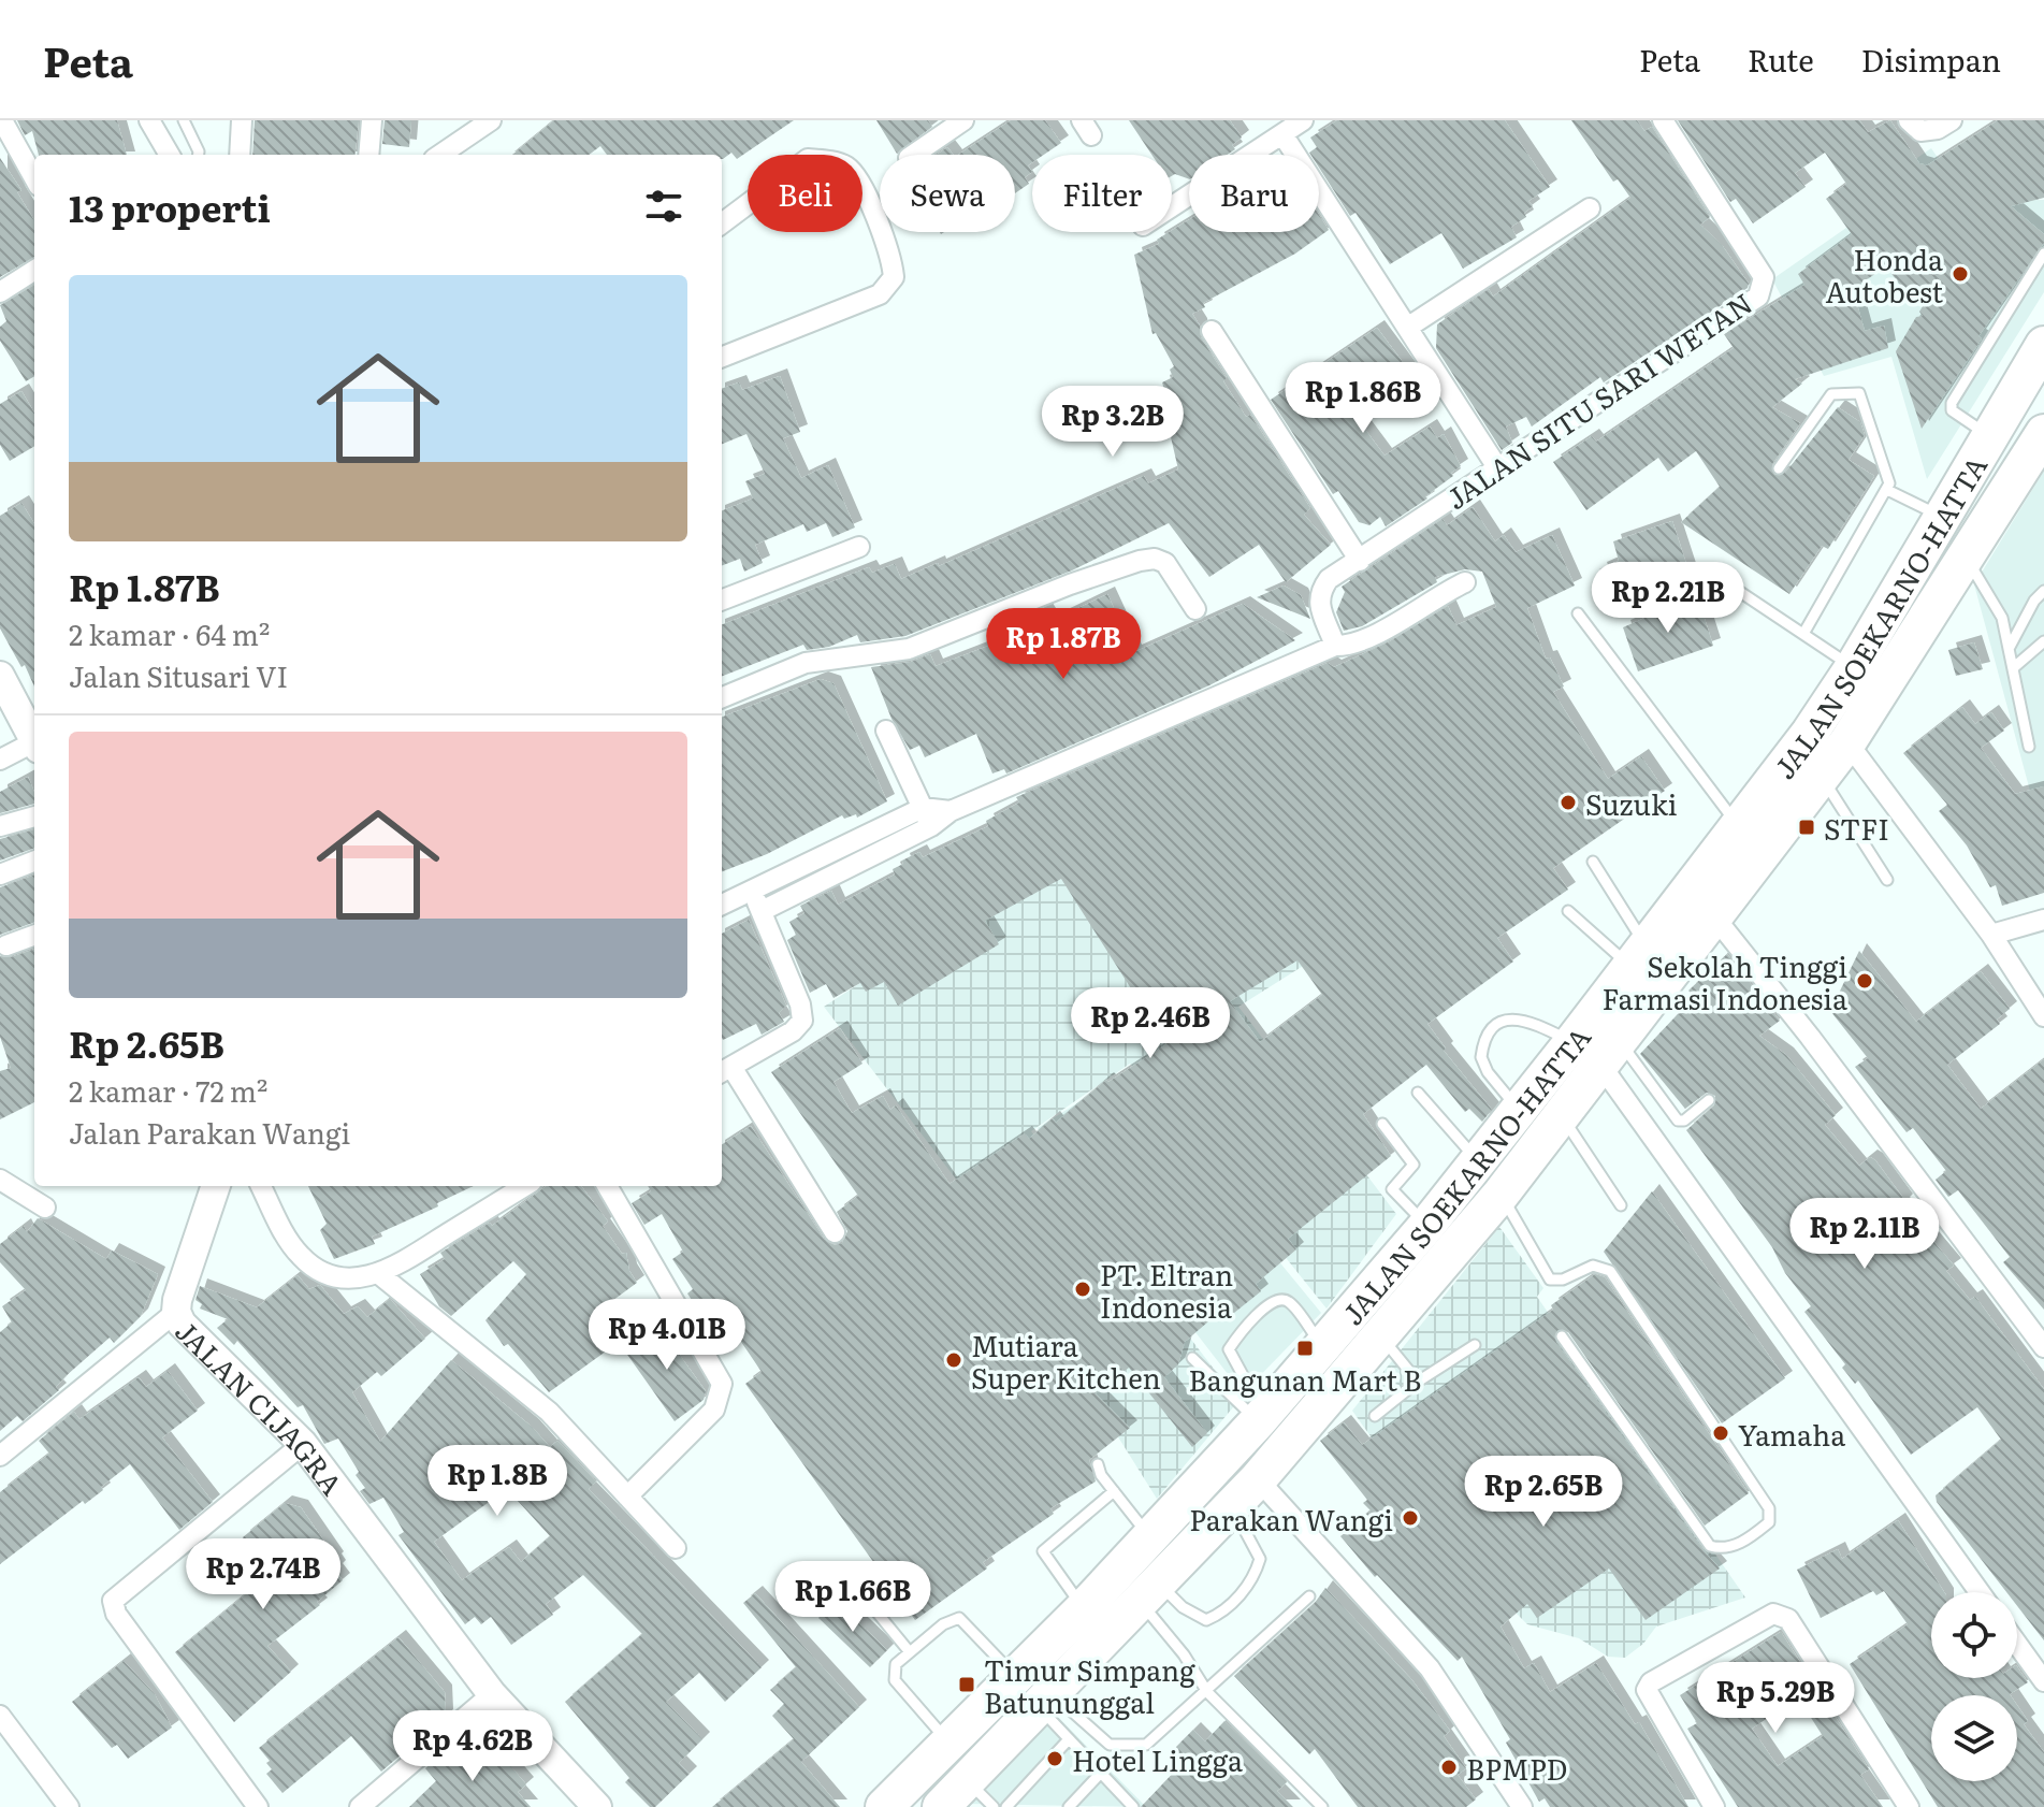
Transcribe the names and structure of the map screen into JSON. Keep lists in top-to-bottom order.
{
  "streets": {
    "highway": ["JALAN SOEKARNO-HATTA"],
    "street": ["JALAN SITU SARI WETAN", "JALAN CIJAGRA"]
  },
  "places": {
    "other": [
      "Honda Autobest",
      "Suzuki",
      "Sekolah Tinggi Farmasi Indonesia",
      "PT. Eltran Indonesia",
      "Mutiara Super Kitchen",
      "Yamaha",
      "Parakan Wangi",
      "Hotel Lingga",
      "BPMPD"
    ],
    "transit": ["STFI", "Bangunan Mart B", "Timur Simpang Batununggal"]
  },
  "page": {
    "header": "Peta",
    "nav": ["Peta", "Rute", "Disimpan"],
    "chip": [
      "Beli",
      "Sewa",
      "Filter",
      "Baru"
    ],
    "heading": "13 properti",
    "list": [
      {
        "name": "Rp 1.87B",
        "note": "2 kamar · 64 m² · Jalan Situsari VI"
      },
      {
        "name": "Rp 2.65B",
        "note": "2 kamar · 72 m² · Jalan Parakan Wangi"
      }
    ],
    "price": [
      "Rp 1.86B",
      "Rp 3.2B",
      "Rp 2.21B",
      "Rp 1.87B",
      "Rp 2.46B",
      "Rp 2.11B",
      "Rp 4.01B",
      "Rp 1.8B",
      "Rp 2.65B",
      "Rp 2.74B",
      "Rp 1.66B",
      "Rp 5.29B",
      "Rp 4.62B"
    ]
  }
}
